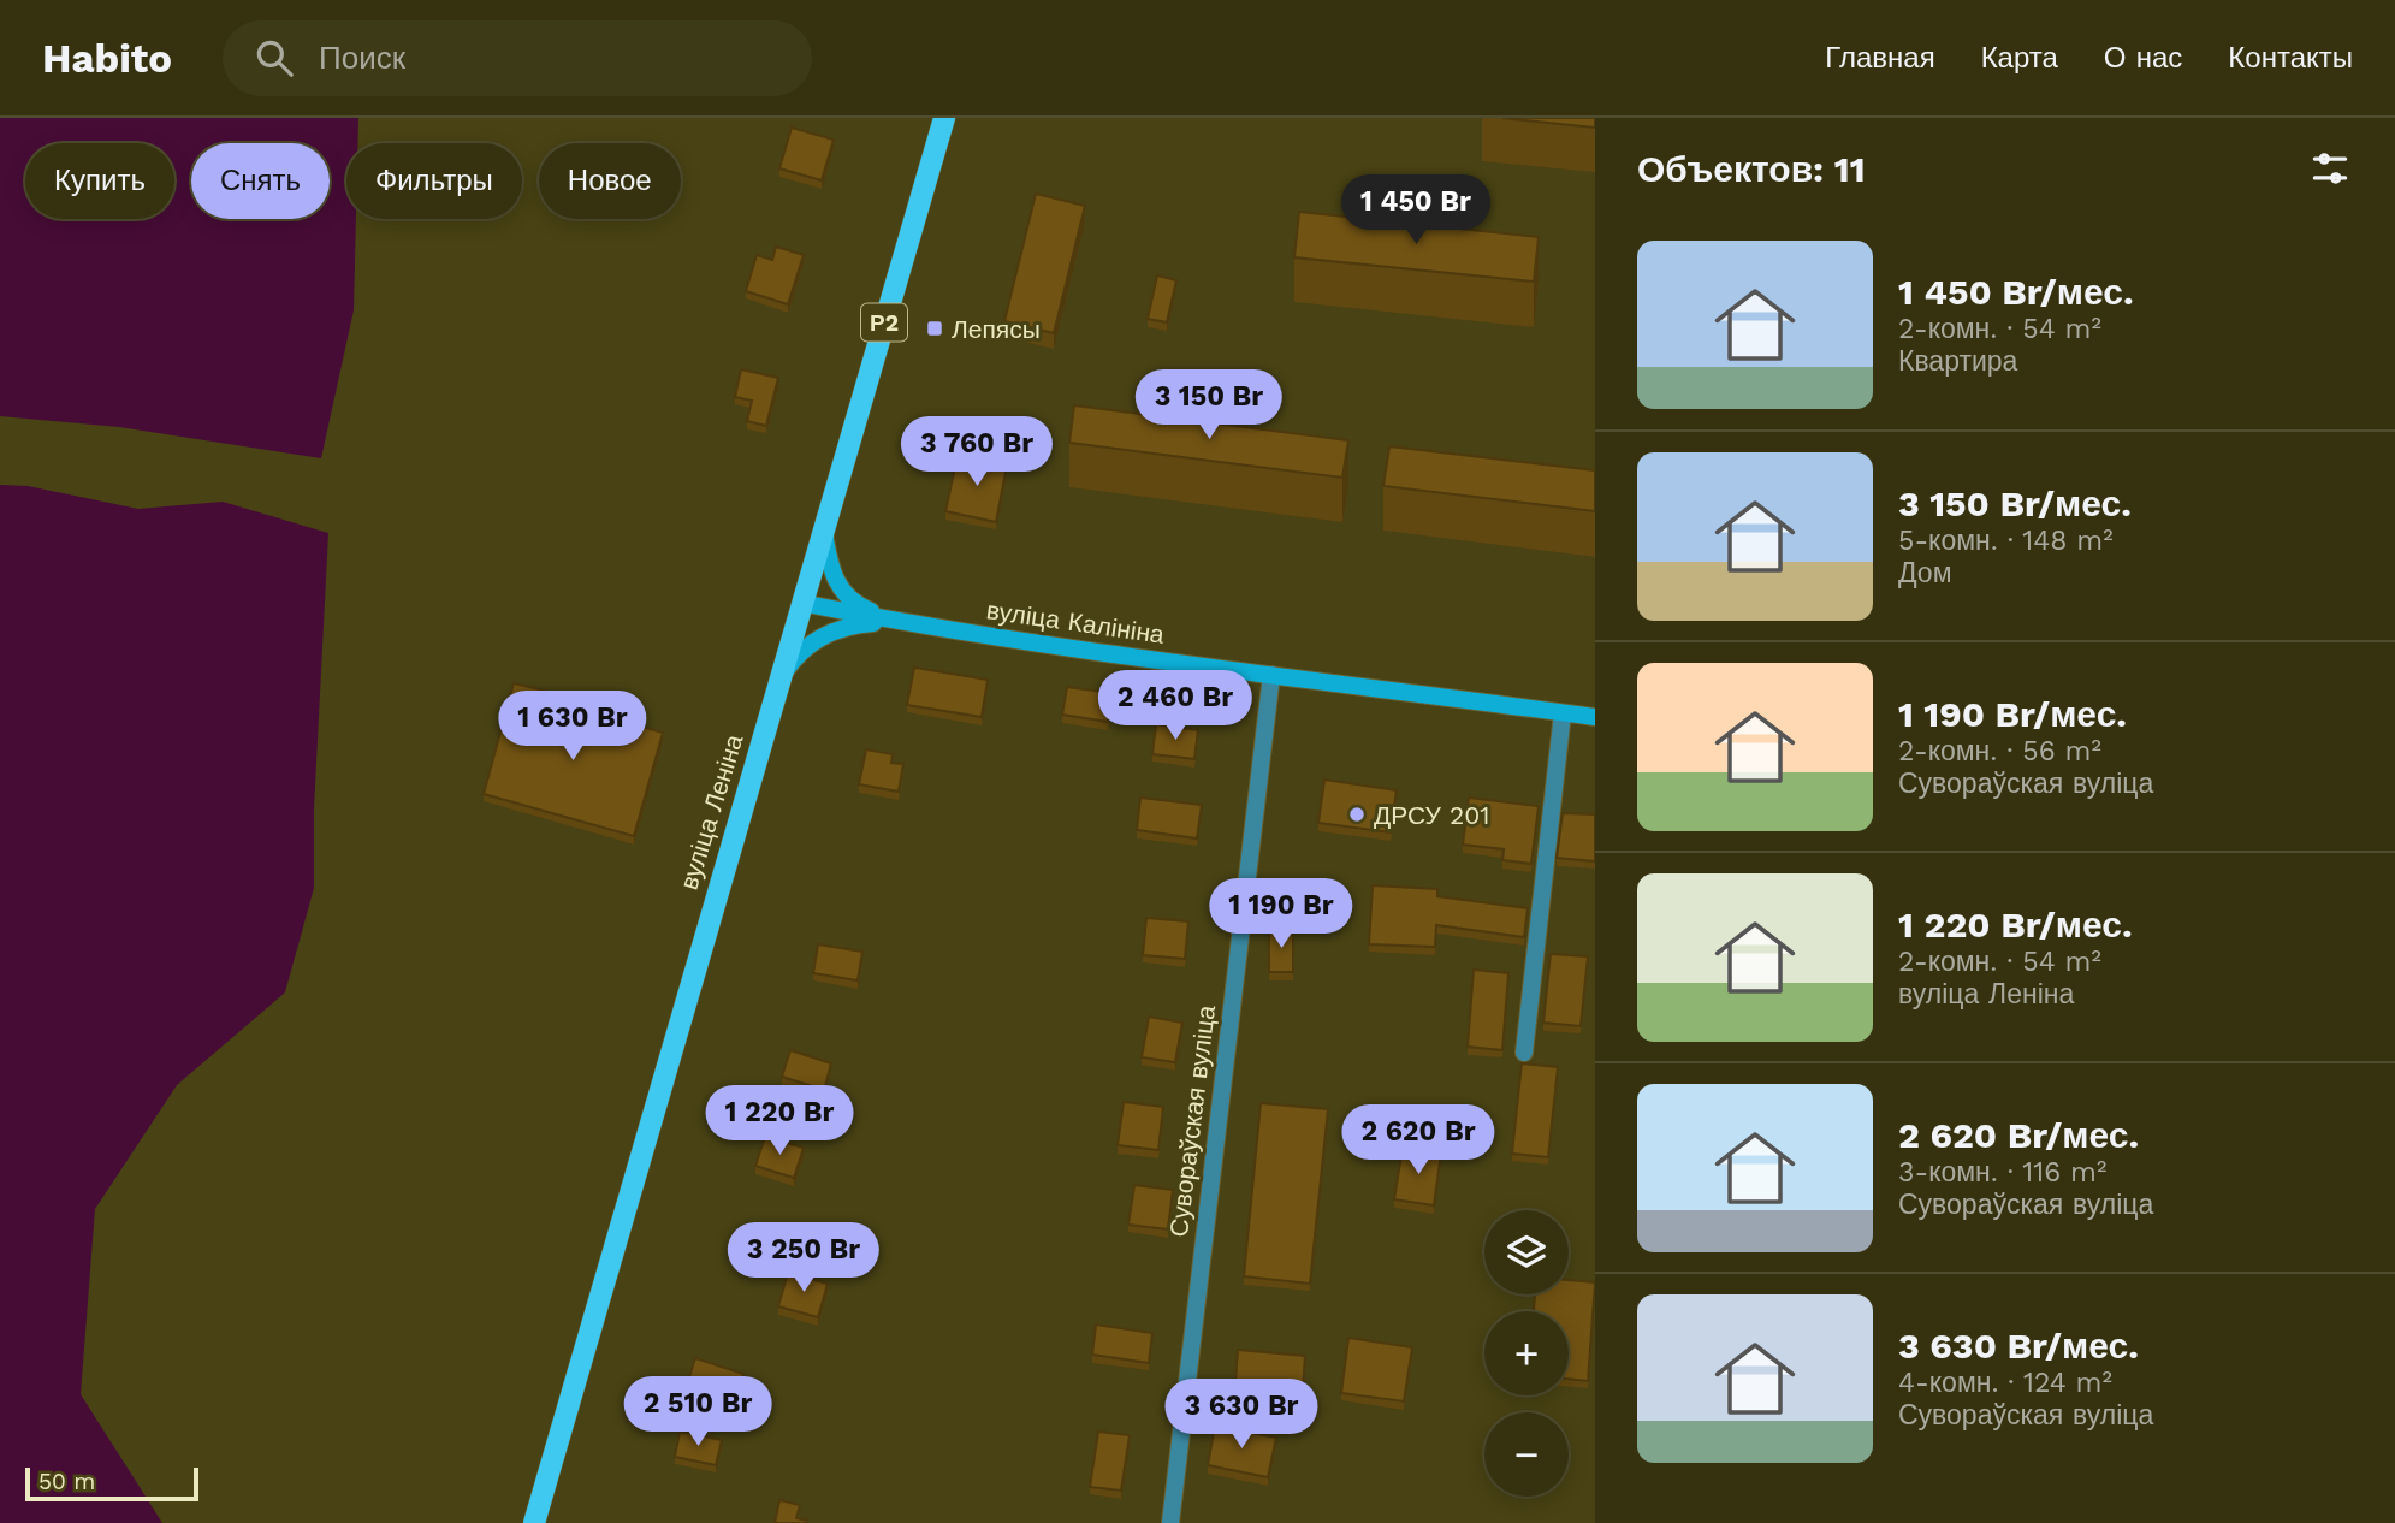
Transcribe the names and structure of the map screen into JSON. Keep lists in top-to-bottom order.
{
  "streets": {
    "main road": ["Р2", "вуліца Леніна"],
    "street": ["вуліца Калініна", "Сувораўская вуліца"]
  },
  "crossings": [
    ["вуліца Калініна", "вуліца Леніна"],
    ["вуліца Калініна", "Сувораўская вуліца"]
  ],
  "places": {
    "transit": ["Лепясы"],
    "other": ["ДРСУ 201"]
  },
  "scale_bar": "50 m",
  "page": {
    "header": "Habito",
    "search": "Поиск",
    "nav": [
      "Главная",
      "Карта",
      "О нас",
      "Контакты"
    ],
    "heading": "Объектов: 11",
    "chip": [
      "Купить",
      "Снять",
      "Фильтры",
      "Новое"
    ],
    "price": [
      "1 450 Br",
      "3 150 Br",
      "3 760 Br",
      "2 460 Br",
      "1 630 Br",
      "1 190 Br",
      "1 220 Br",
      "2 620 Br",
      "3 250 Br",
      "2 510 Br",
      "3 630 Br"
    ],
    "list": [
      {
        "name": "1 450 Br/мес.",
        "note": "2-комн. · 54 m² · Квартира"
      },
      {
        "name": "3 150 Br/мес.",
        "note": "5-комн. · 148 m² · Дом"
      },
      {
        "name": "1 190 Br/мес.",
        "note": "2-комн. · 56 m² · Сувораўская вуліца"
      },
      {
        "name": "1 220 Br/мес.",
        "note": "2-комн. · 54 m² · вуліца Леніна"
      },
      {
        "name": "2 620 Br/мес.",
        "note": "3-комн. · 116 m² · Сувораўская вуліца"
      },
      {
        "name": "3 630 Br/мес.",
        "note": "4-комн. · 124 m² · Сувораўская вуліца"
      }
    ],
    "map_buttons": ["+", "−"],
    "scale": "50 m"
  }
}
